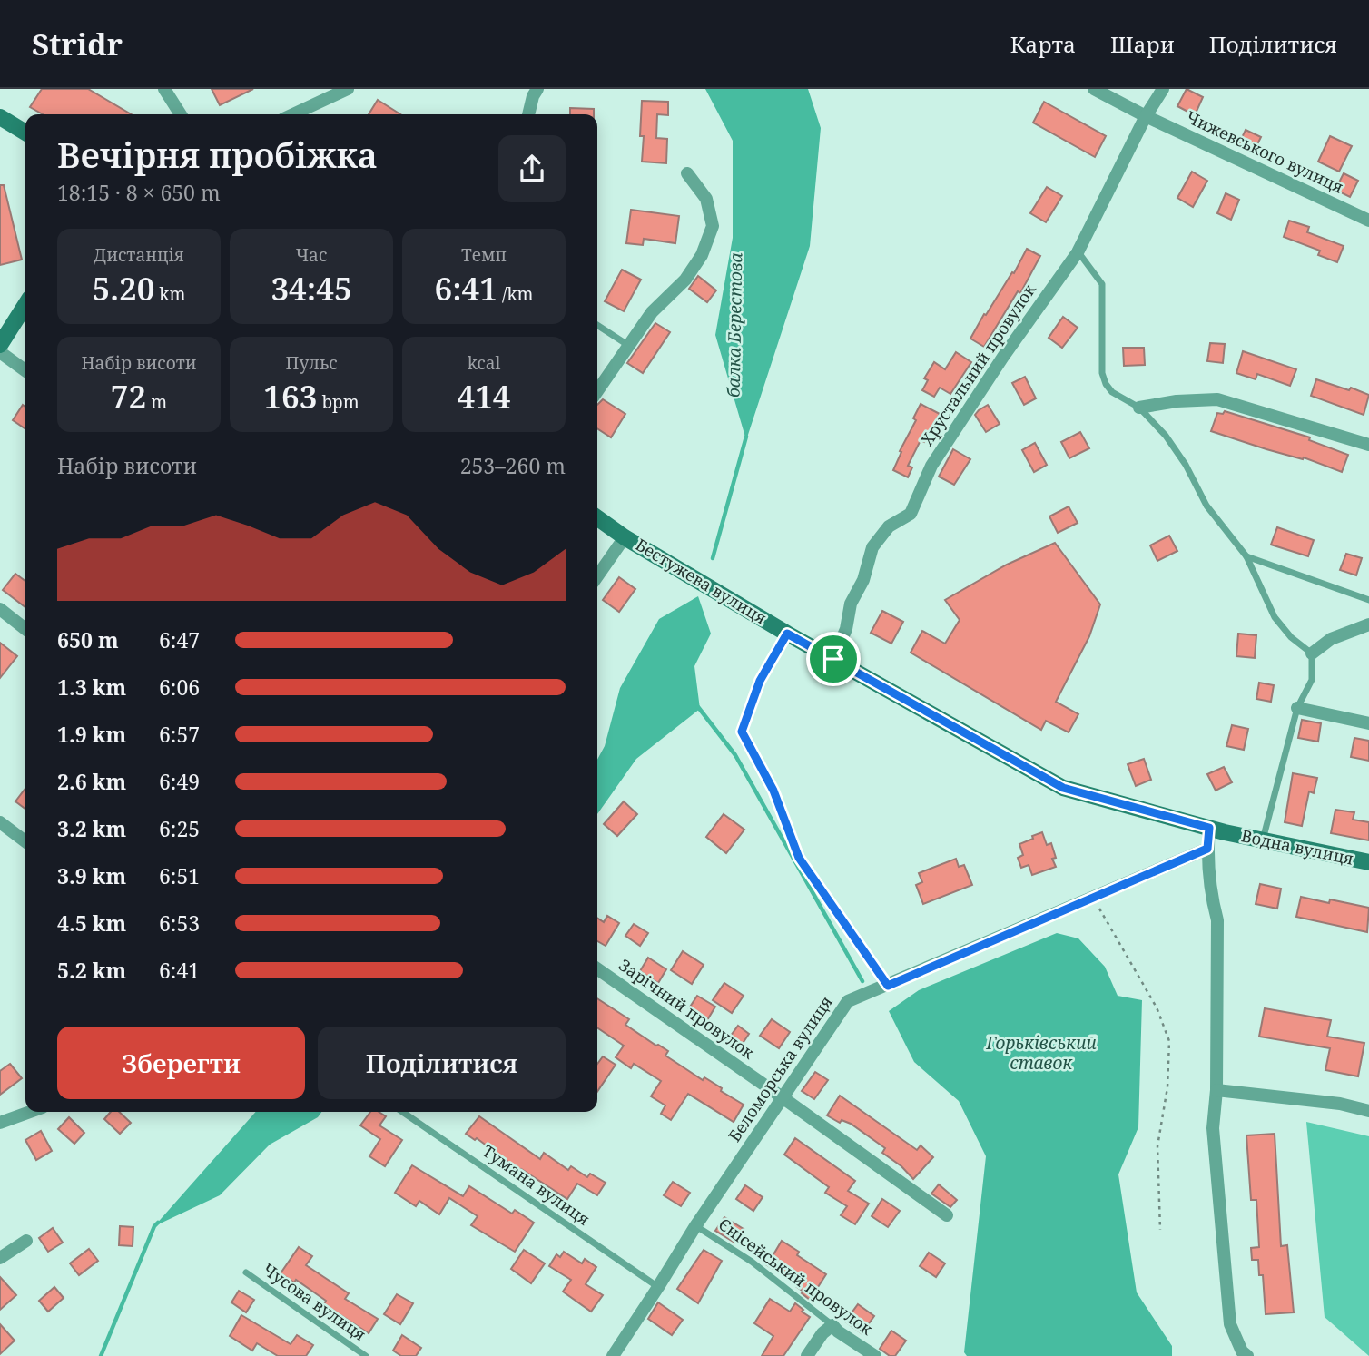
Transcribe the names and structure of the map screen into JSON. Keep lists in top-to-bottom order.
{
  "streets": {
    "street": [
      "Чижевського вулиця",
      "Хрустальний провулок",
      "Бестужева вулиця",
      "Водна вулиця",
      "Зарічний провулок",
      "Беломорська вулиця",
      "Єнісейський провулок"
    ],
    "lane": ["Тумана вулиця", "Чусова вулиця"]
  },
  "crossings": [
    ["Чижевського вулиця", "Хрустальний провулок"],
    ["Хрустальний провулок", "Водна вулиця"],
    ["Бестужева вулиця", "Водна вулиця"],
    ["Зарічний провулок", "Беломорська вулиця"],
    ["Беломорська вулиця", "Тумана вулиця"],
    ["Беломорська вулиця", "Єнісейський провулок"]
  ],
  "water": ["балка Берестова", "Горьківський ставок"],
  "page": {
    "header": "Stridr",
    "nav": ["Карта", "Шари", "Поділитися"],
    "heading": ["Вечірня пробіжка", "18:15 · 8 × 650 m"],
    "stats": [
      ["Дистанція", "5.20 km"],
      ["Час", "34:45"],
      ["Темп", "6:41 /km"],
      ["Набір висоти", "72 m"],
      ["Пульс", "163 bpm"],
      ["kcal", "414"]
    ],
    "chart": ["Набір висоти", "253–260 m"],
    "list": [
      {
        "name": "650 m",
        "note": "6:47"
      },
      {
        "name": "1.3 km",
        "note": "6:06"
      },
      {
        "name": "1.9 km",
        "note": "6:57"
      },
      {
        "name": "2.6 km",
        "note": "6:49"
      },
      {
        "name": "3.2 km",
        "note": "6:25"
      },
      {
        "name": "3.9 km",
        "note": "6:51"
      },
      {
        "name": "4.5 km",
        "note": "6:53"
      },
      {
        "name": "5.2 km",
        "note": "6:41"
      }
    ],
    "buttons": ["Зберегти", "Поділитися"]
  }
}
